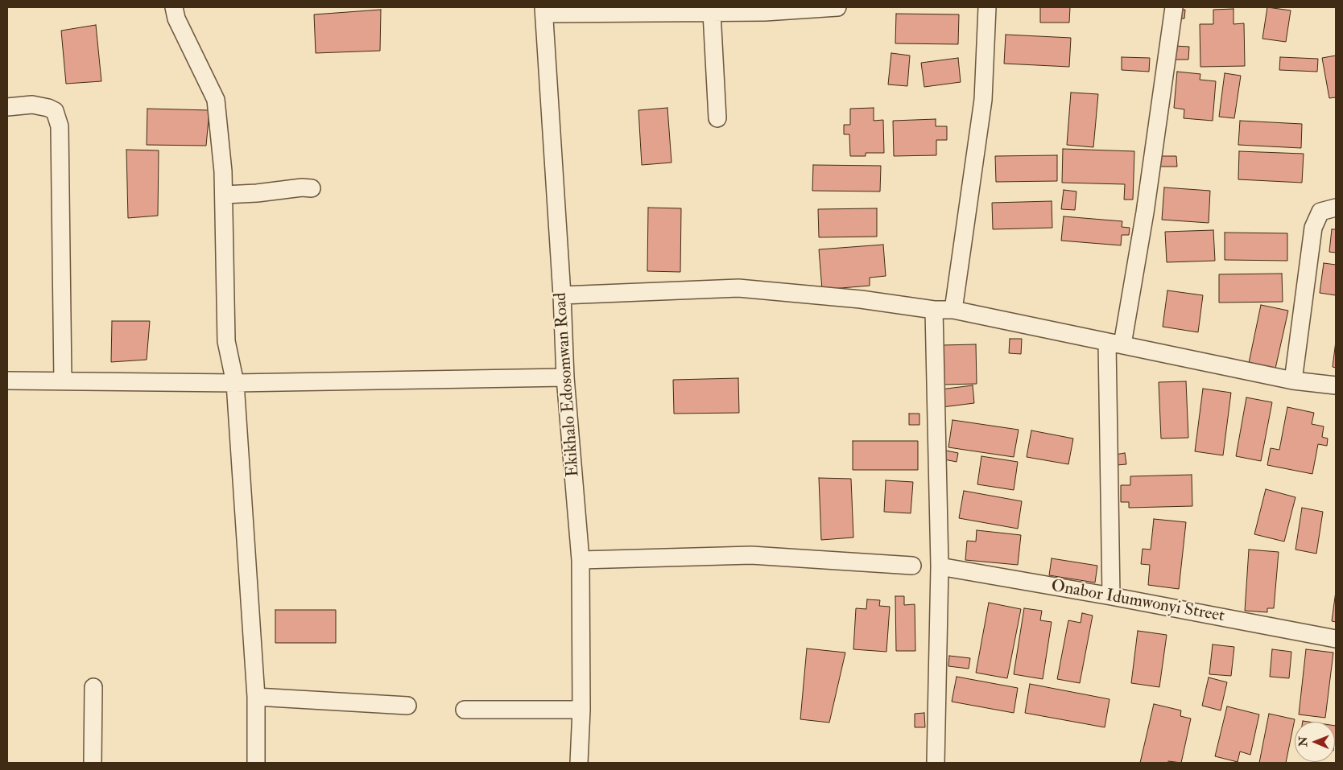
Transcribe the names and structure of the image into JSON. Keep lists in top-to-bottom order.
{
  "streets": {
    "street": ["Ekikhalo Edosomwan Road", "Onabor Idumwonyi Street"]
  },
  "north": "left"
}
